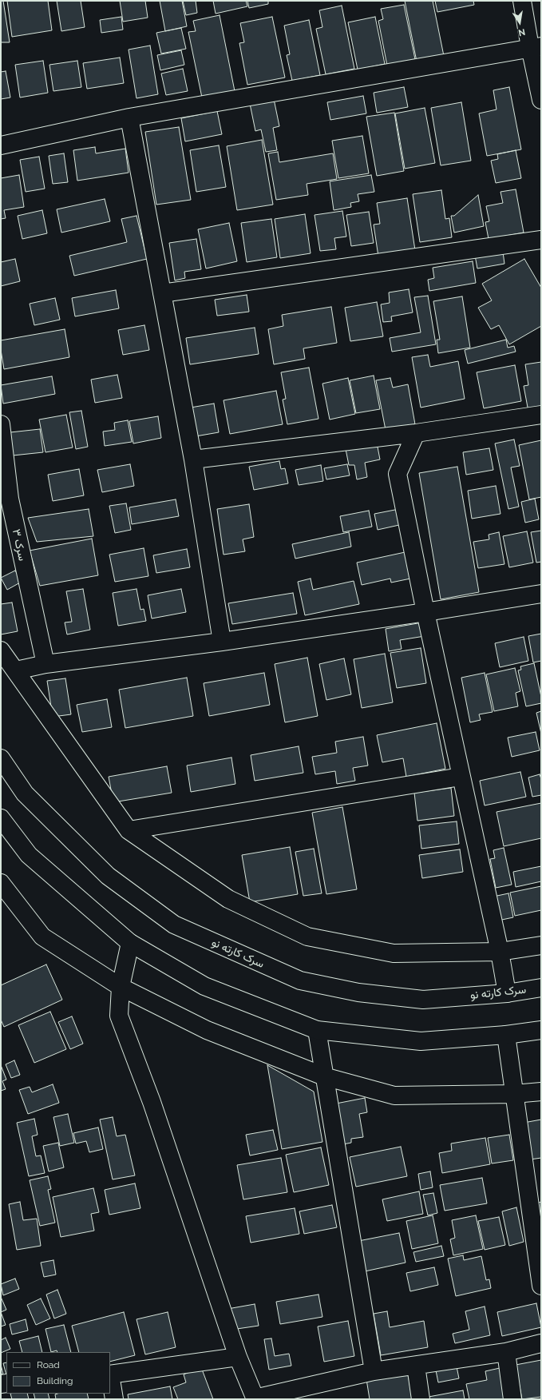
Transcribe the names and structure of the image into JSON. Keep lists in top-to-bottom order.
{
  "streets": {
    "main road": ["سرک ۳", "سرک کارته نو"]
  },
  "legend": ["Road", "Building"],
  "north": "bottom"
}
